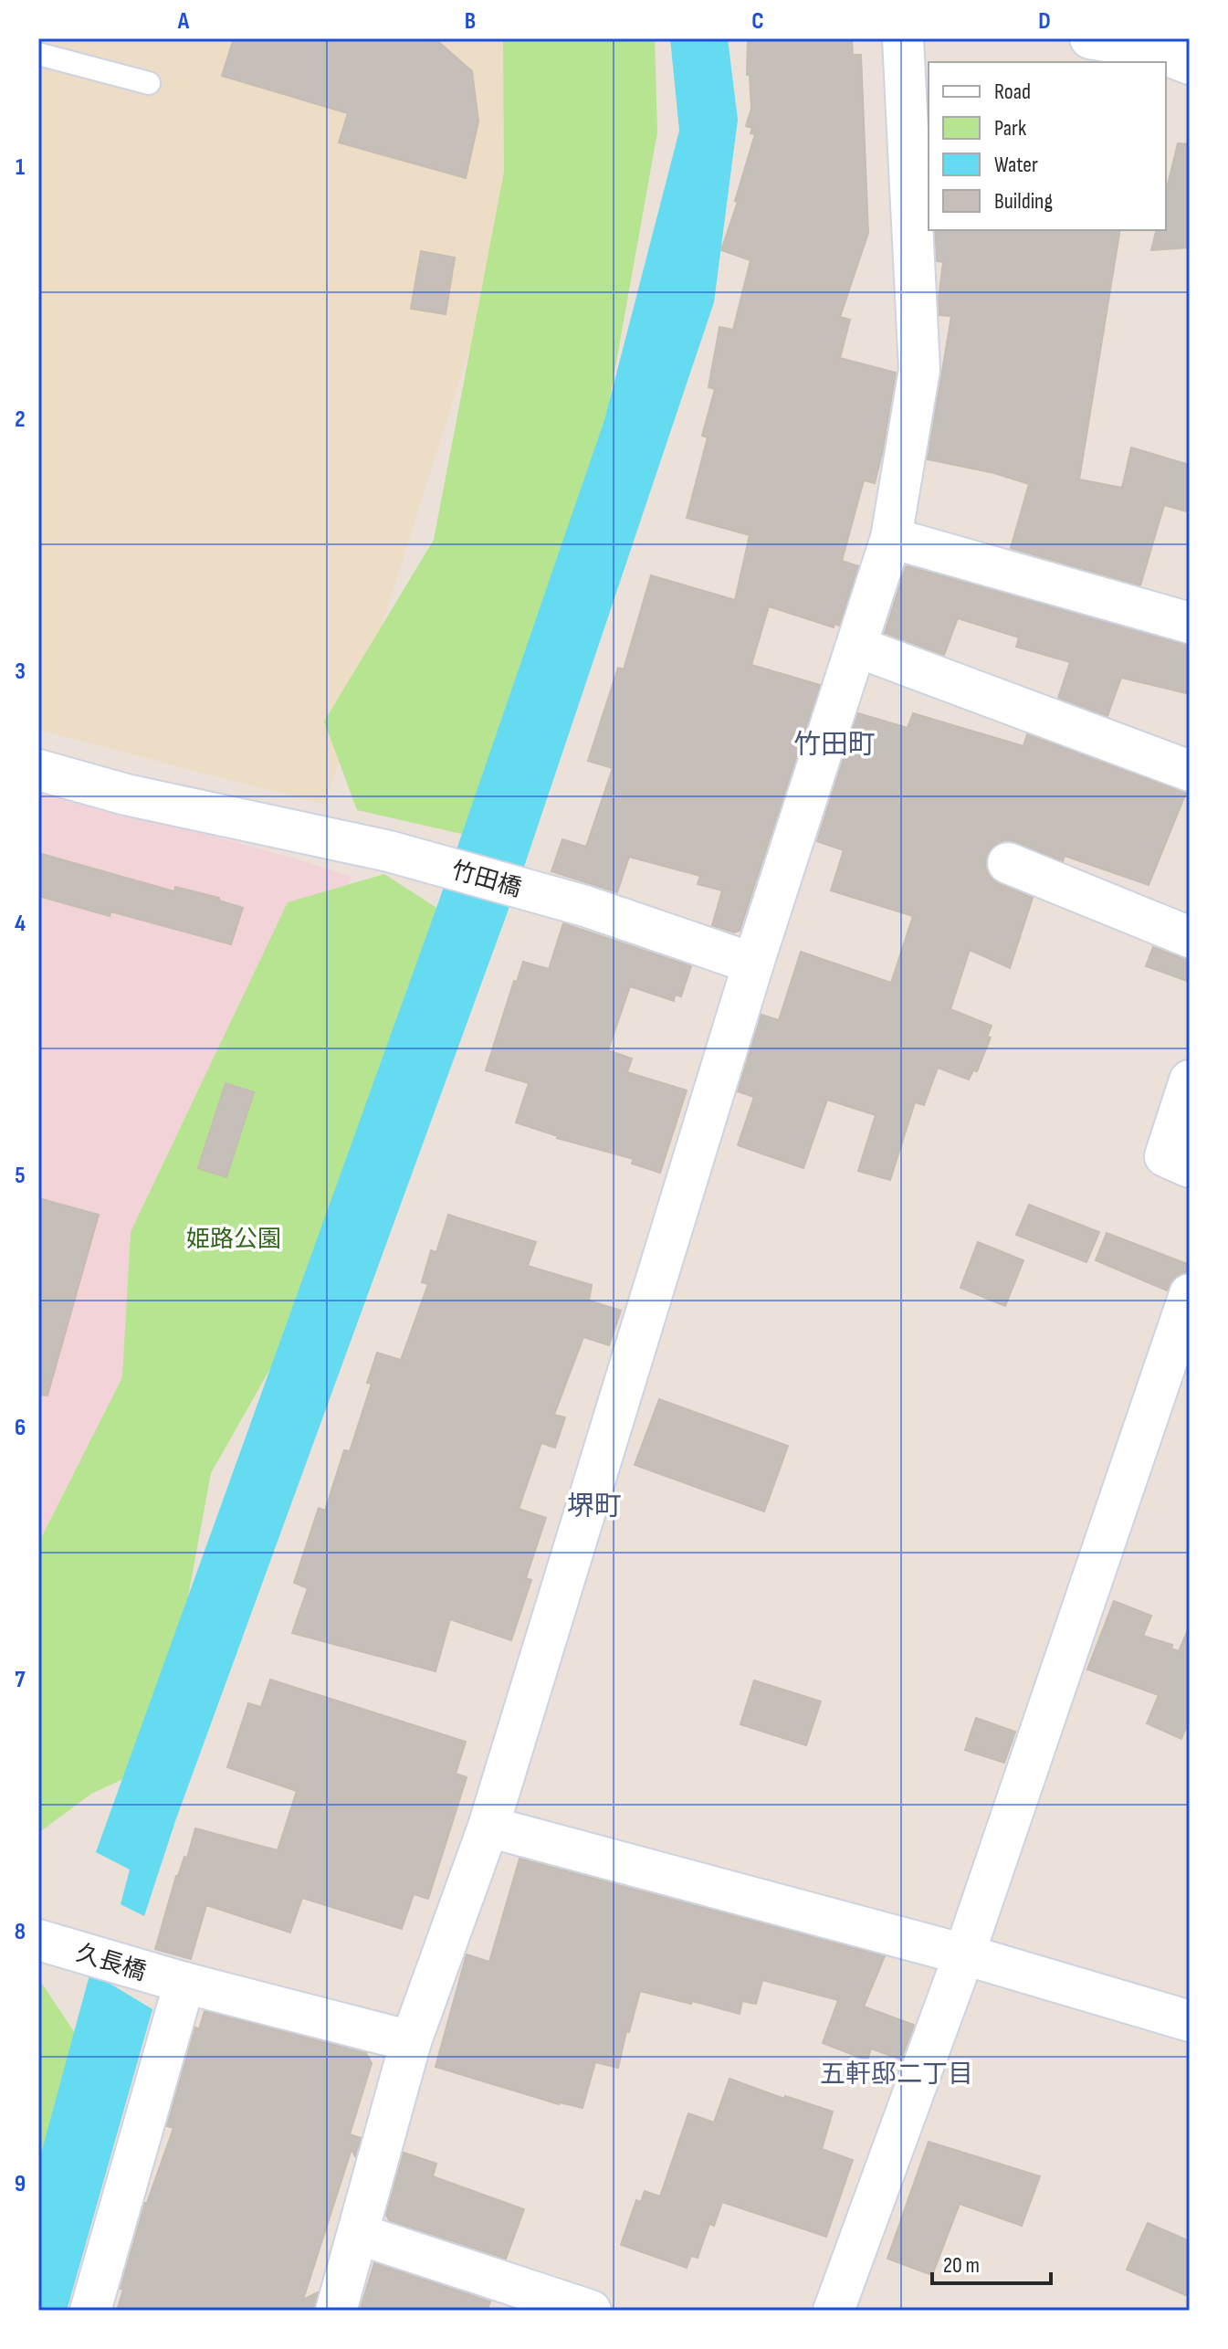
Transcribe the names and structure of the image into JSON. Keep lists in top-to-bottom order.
{
  "streets": {
    "street": ["竹田橋", "久長橋"]
  },
  "districts": ["竹田町", "堺町", "五軒邸二丁目"],
  "parks": ["姫路公園"],
  "legend": [
    "Road",
    "Park",
    "Water",
    "Building"
  ],
  "scale_bar": "20 m",
  "grid": {
    "columns": [
      "A",
      "B",
      "C",
      "D"
    ],
    "rows": [
      "1",
      "2",
      "3",
      "4",
      "5",
      "6",
      "7",
      "8",
      "9"
    ]
  }
}
